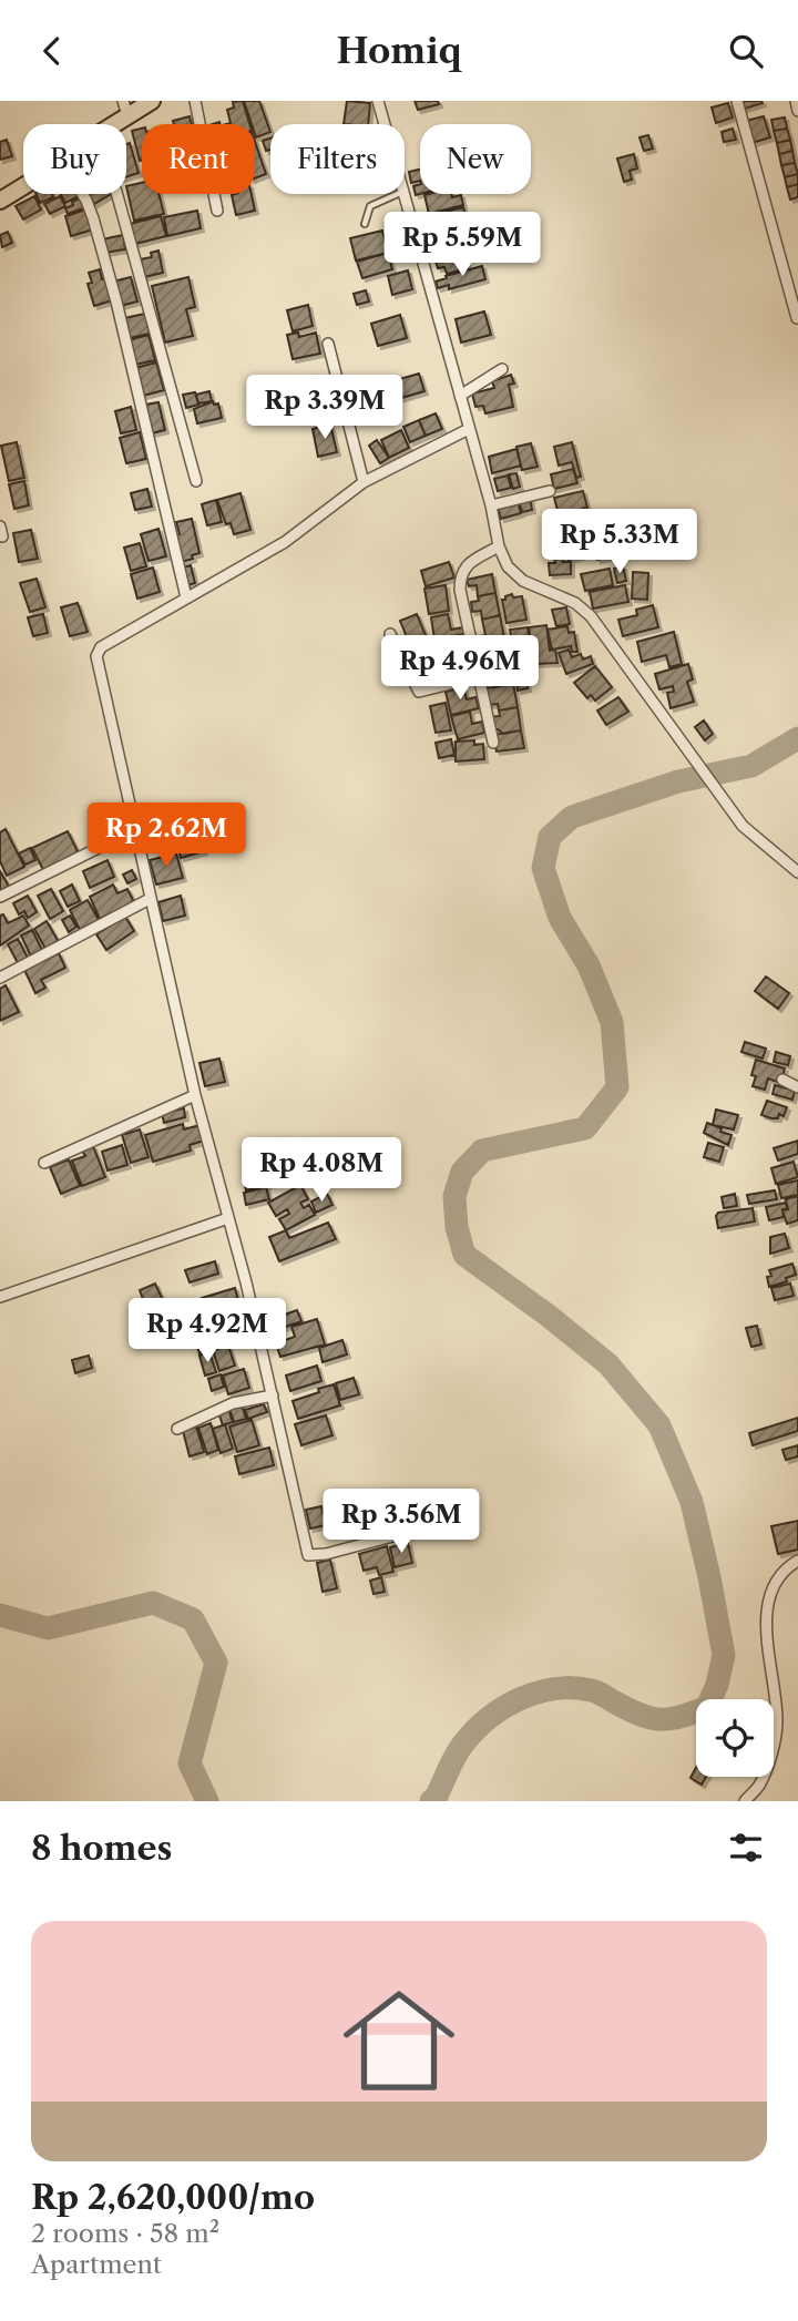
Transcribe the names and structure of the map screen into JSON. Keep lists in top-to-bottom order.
{
  "page": {
    "header": "Homiq",
    "chip": [
      "Buy",
      "Rent",
      "Filters",
      "New"
    ],
    "price": [
      "Rp 5.59M",
      "Rp 3.39M",
      "Rp 5.33M",
      "Rp 4.96M",
      "Rp 2.62M",
      "Rp 4.08M",
      "Rp 4.92M",
      "Rp 3.56M"
    ],
    "heading": "8 homes",
    "list": [
      {
        "name": "Rp 2,620,000/mo",
        "note": "2 rooms · 58 m² · Apartment"
      }
    ]
  }
}
